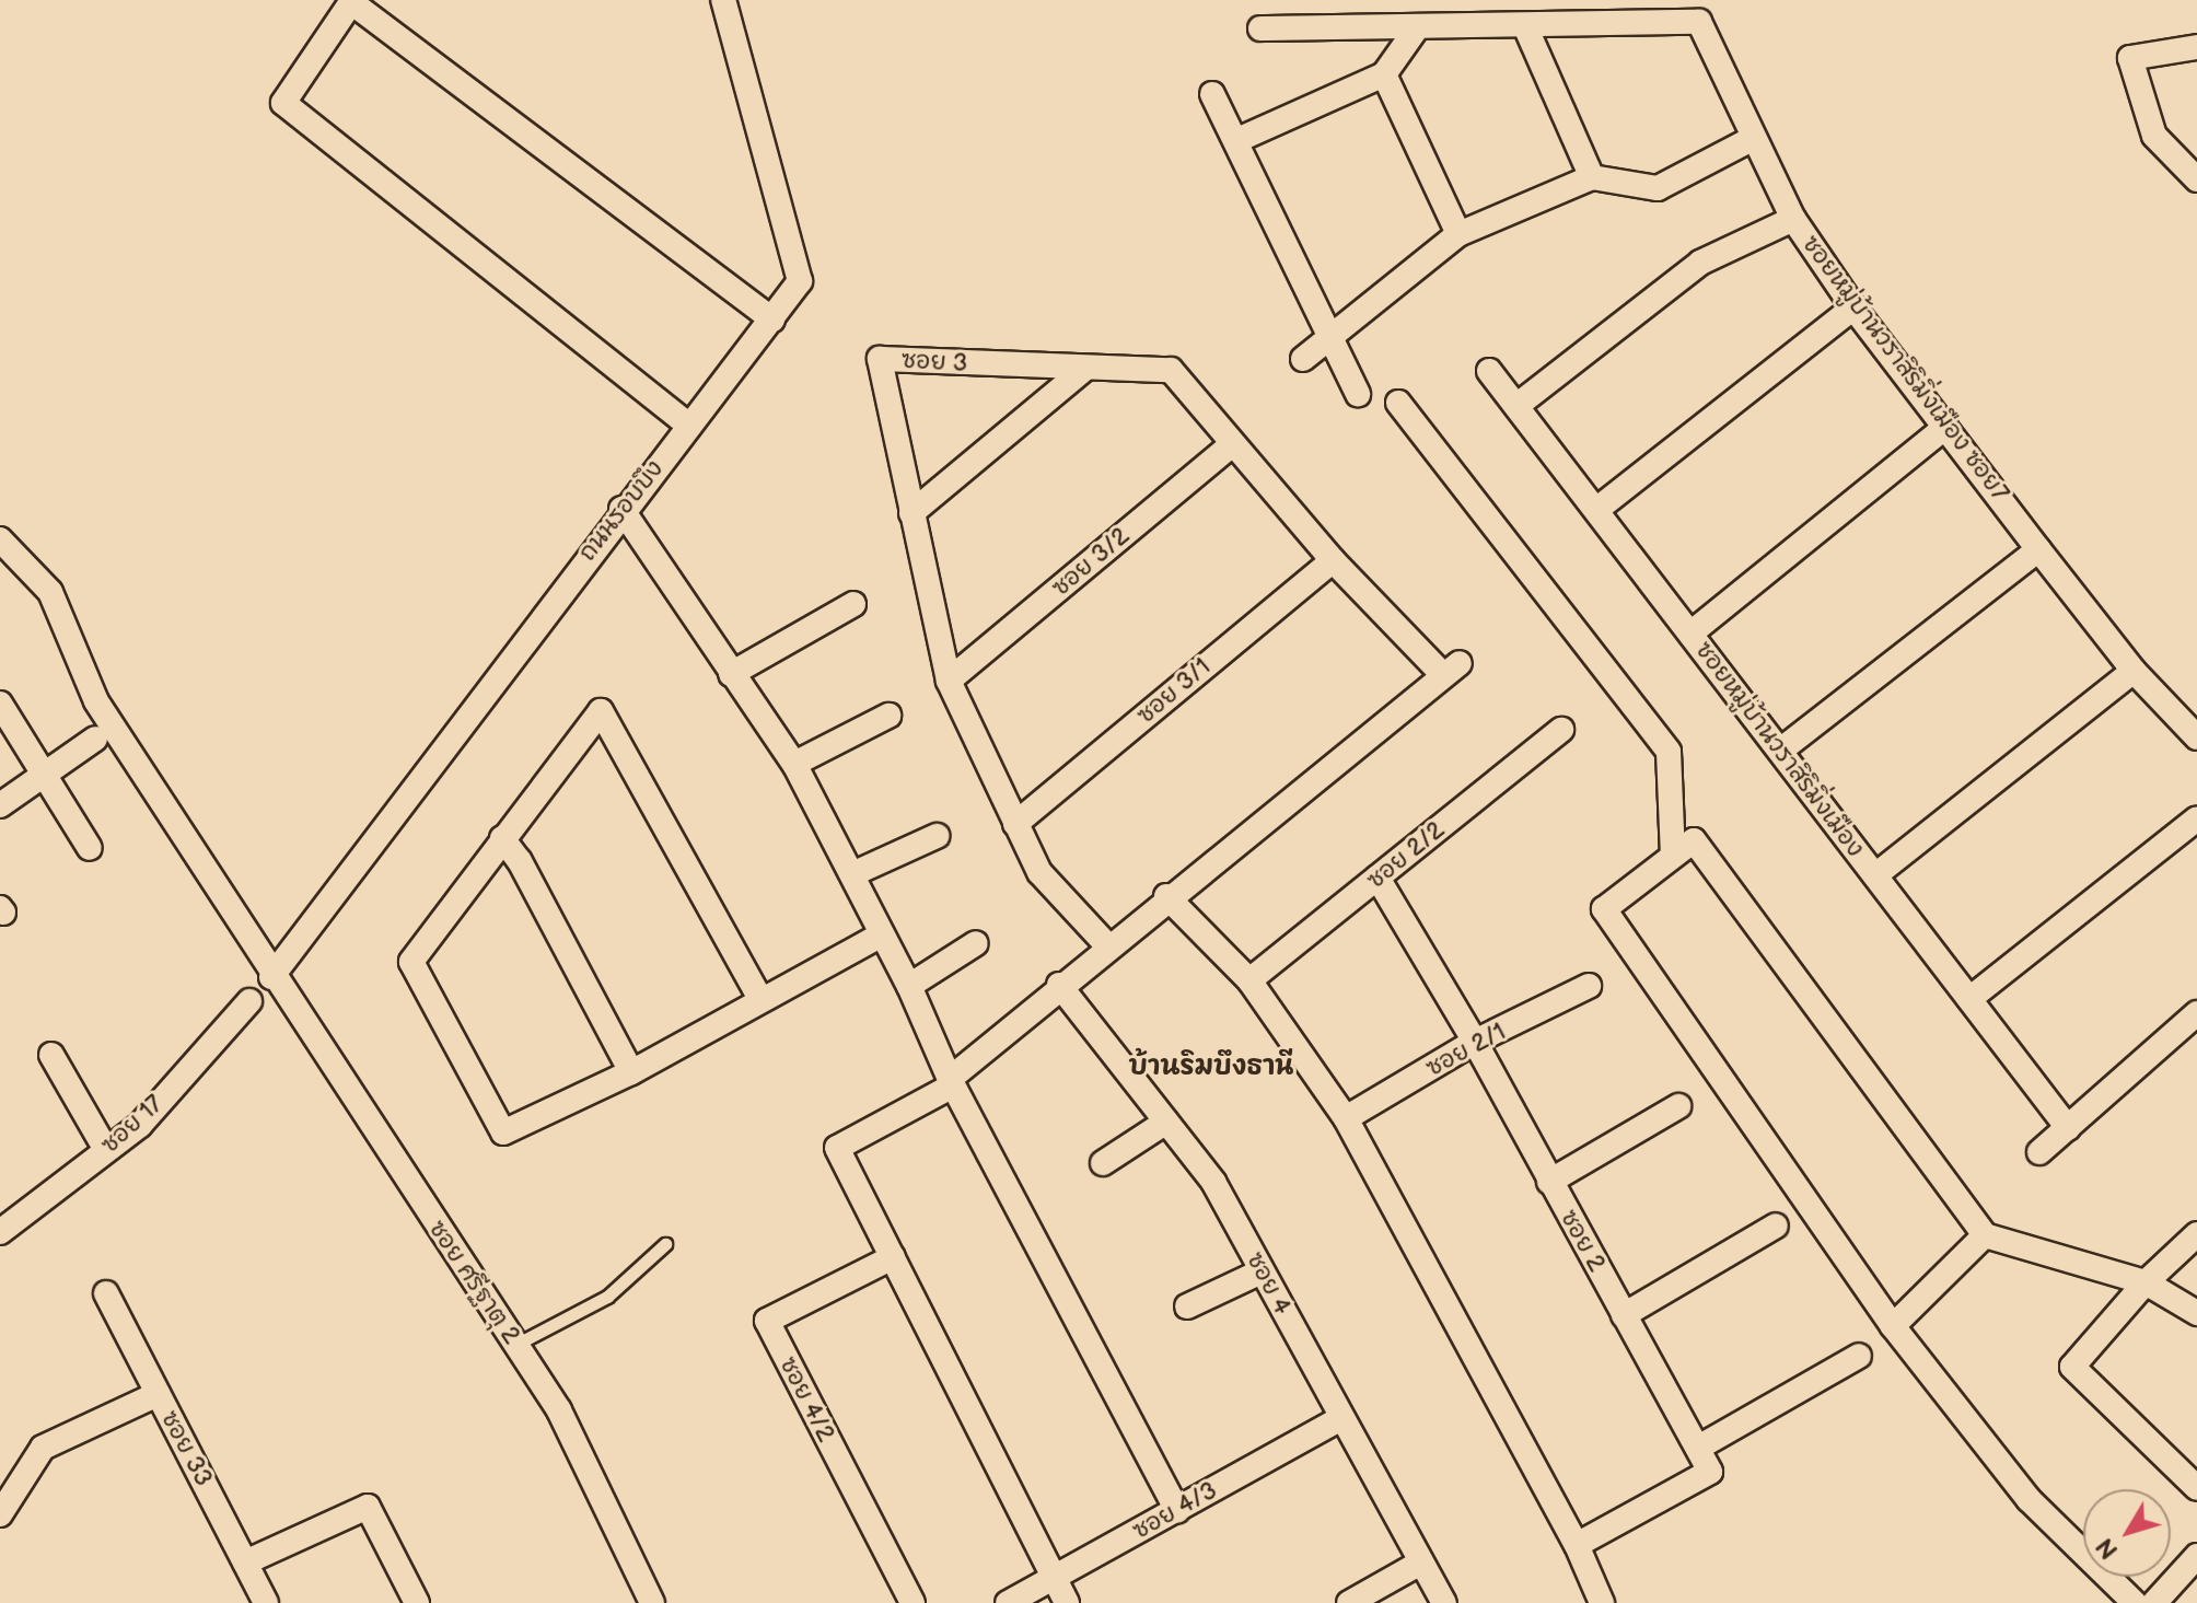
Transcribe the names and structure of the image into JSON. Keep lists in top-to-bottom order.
{
  "streets": {
    "street": [
      "ซอย 3",
      "ซอยหมู่บ้านวราสิริมิ่งเมือง ซอย7",
      "ถนนรอบบึง",
      "ซอย 3/2",
      "ซอย 3/1",
      "ซอยหมู่บ้านวราสิริมิ่งเมือง",
      "ซอย 2/2",
      "ซอย 2/1",
      "ซอย 17",
      "ซอย 2",
      "ซอย ศรีฐาตุ 2",
      "ซอย 4",
      "ซอย 4/2",
      "ซอย 33",
      "ซอย 4/3"
    ]
  },
  "crossings": [
    ["ซอย 3", "ซอย 3/2"],
    ["ซอย 3", "ซอย 3/1"],
    ["ซอยหมู่บ้านวราสิริมิ่งเมือง ซอย7", "ซอยหมู่บ้านวราสิริมิ่งเมือง"],
    ["ถนนรอบบึง", "ซอย ศรีฐาตุ 2"],
    ["ซอย 2/2", "ซอย 2"],
    ["ซอย 2/1", "ซอย 2"],
    ["ซอย 4", "ซอย 4/3"]
  ],
  "districts": ["บ้านริมบึงธานี"],
  "north": "bottom left"
}
